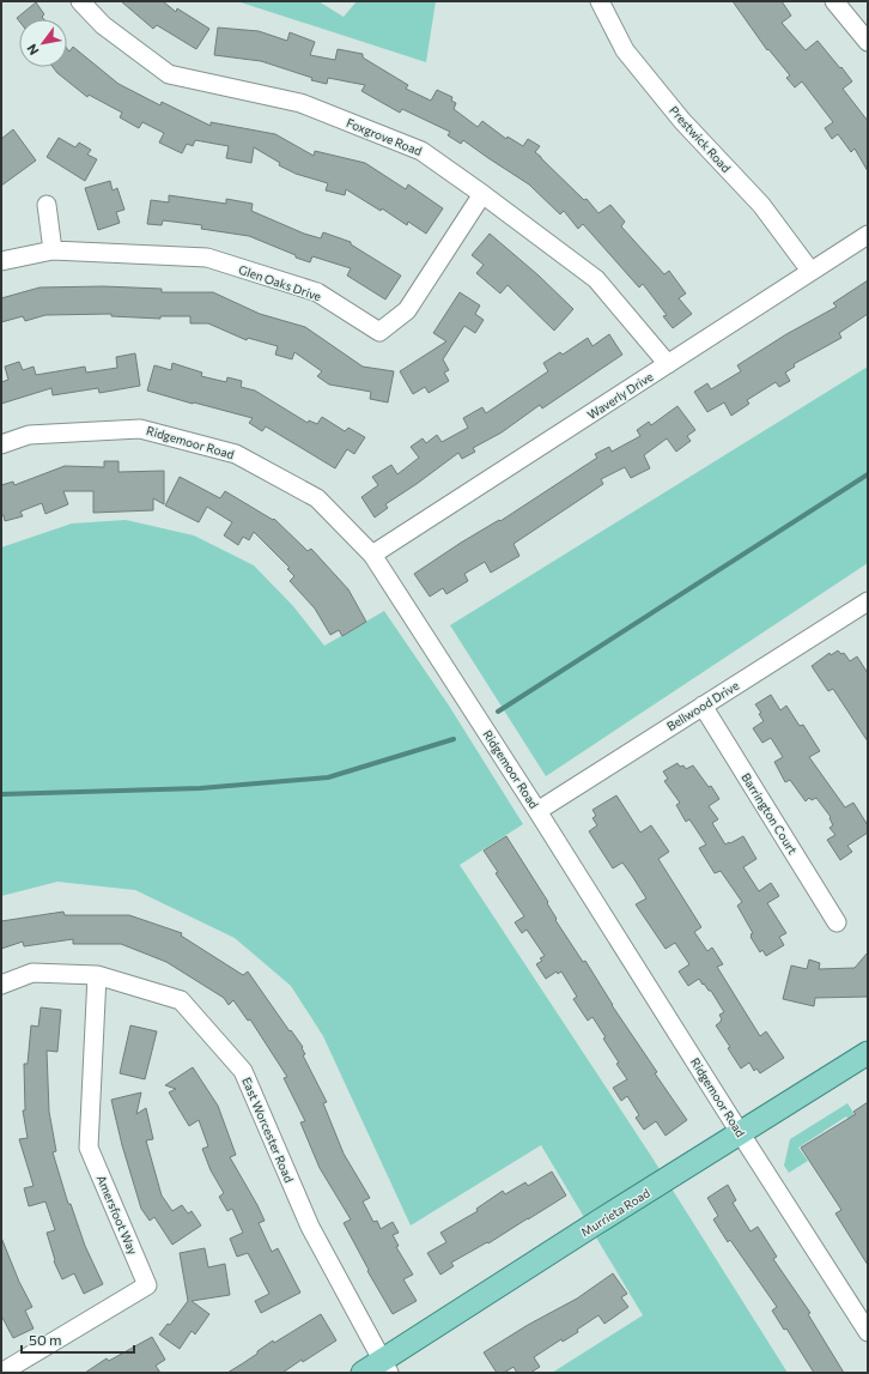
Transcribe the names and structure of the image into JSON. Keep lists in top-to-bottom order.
{
  "streets": {
    "main road": ["Murrieta Road"],
    "street": [
      "Foxgrove Road",
      "Prestwick Road",
      "Glen Oaks Drive",
      "Waverly Drive",
      "Ridgemoor Road",
      "Bellwood Drive",
      "Barrington Court",
      "East Worcester Road",
      "Amersfoot Way"
    ]
  },
  "crossings": [
    ["Foxgrove Road", "Glen Oaks Drive"],
    ["Foxgrove Road", "Waverly Drive"],
    ["Prestwick Road", "Waverly Drive"],
    ["Waverly Drive", "Ridgemoor Road"],
    ["Ridgemoor Road", "Bellwood Drive"],
    ["Ridgemoor Road", "Murrieta Road"],
    ["Bellwood Drive", "Barrington Court"],
    ["East Worcester Road", "Murrieta Road"],
    ["East Worcester Road", "Amersfoot Way"]
  ],
  "scale_bar": "50 m",
  "north": "bottom left"
}
